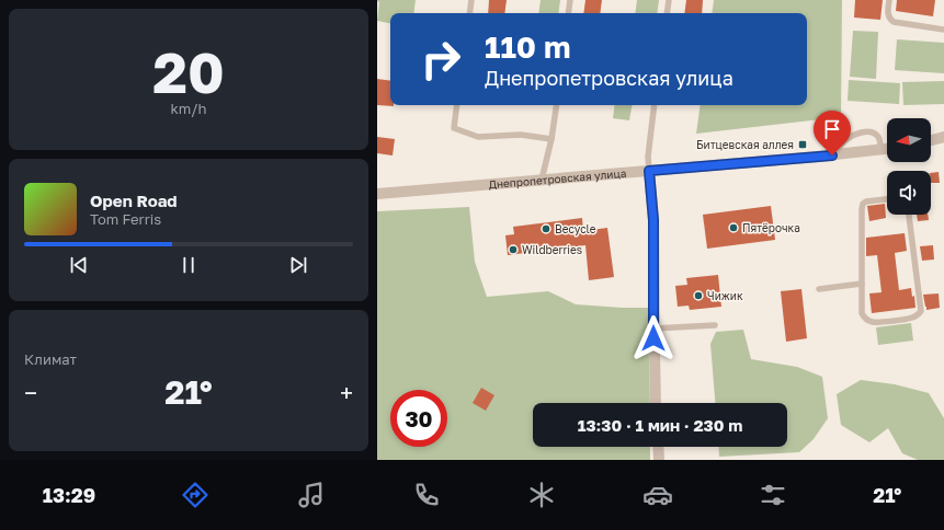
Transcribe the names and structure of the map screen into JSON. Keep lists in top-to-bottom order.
{
  "streets": {
    "street": ["Днепропетровская улица"]
  },
  "places": {
    "transit": ["Битцевская аллея"],
    "other": [
      "Пятёрочка",
      "Becycle",
      "Wildberries",
      "Чижик"
    ]
  },
  "north": "left",
  "page": {
    "tile": [
      ["20", "km/h"],
      "Климат"
    ],
    "turn": ["110 m", "Днепропетровская улица"],
    "song": ["Open Road", "Tom Ferris"],
    "heat": ["−", "21°", "+"],
    "limit": "30",
    "trip": "13:30 · 1 мин · 230 m",
    "tabs": ["13:29", "21°"]
  }
}
